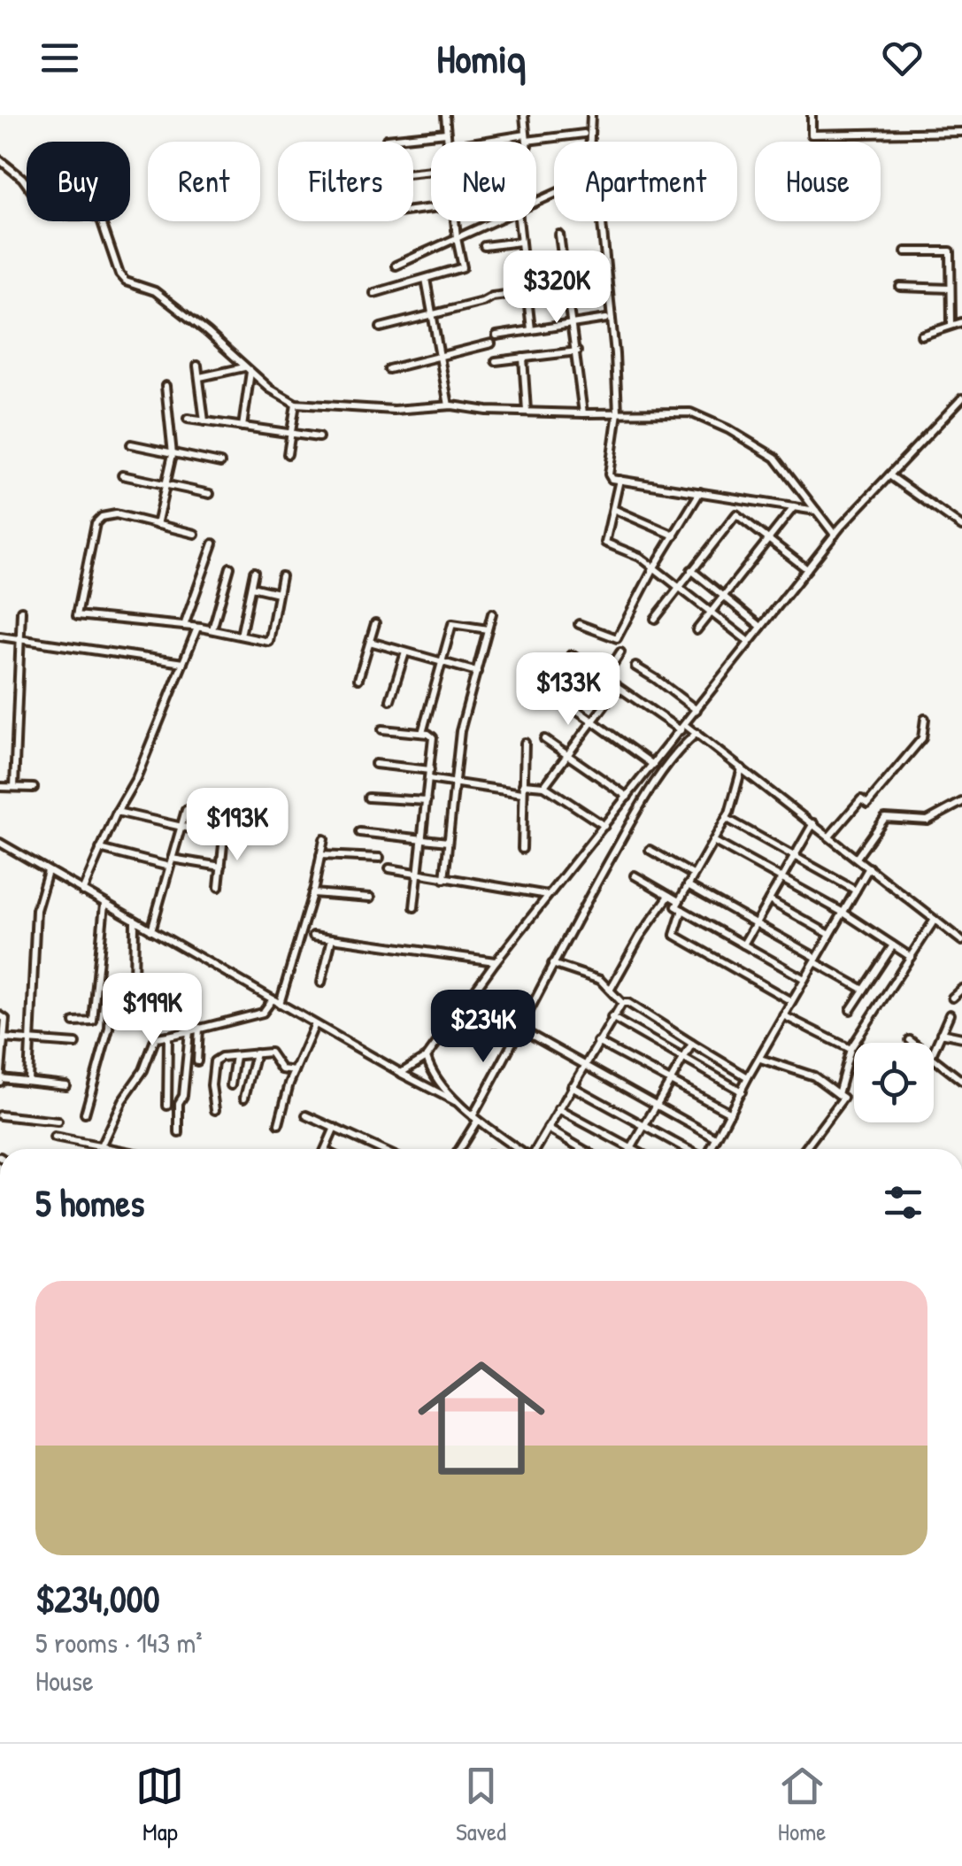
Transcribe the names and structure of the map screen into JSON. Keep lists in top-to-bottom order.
{
  "page": {
    "header": "Homiq",
    "chip": [
      "Buy",
      "Rent",
      "Filters",
      "New",
      "Apartment",
      "House"
    ],
    "price": [
      "$320K",
      "$133K",
      "$193K",
      "$199K",
      "$234K"
    ],
    "heading": "5 homes",
    "list": [
      {
        "name": "$234,000",
        "note": "5 rooms · 143 m² · House"
      }
    ],
    "tabs": ["Map", "Saved", "Home"]
  }
}
